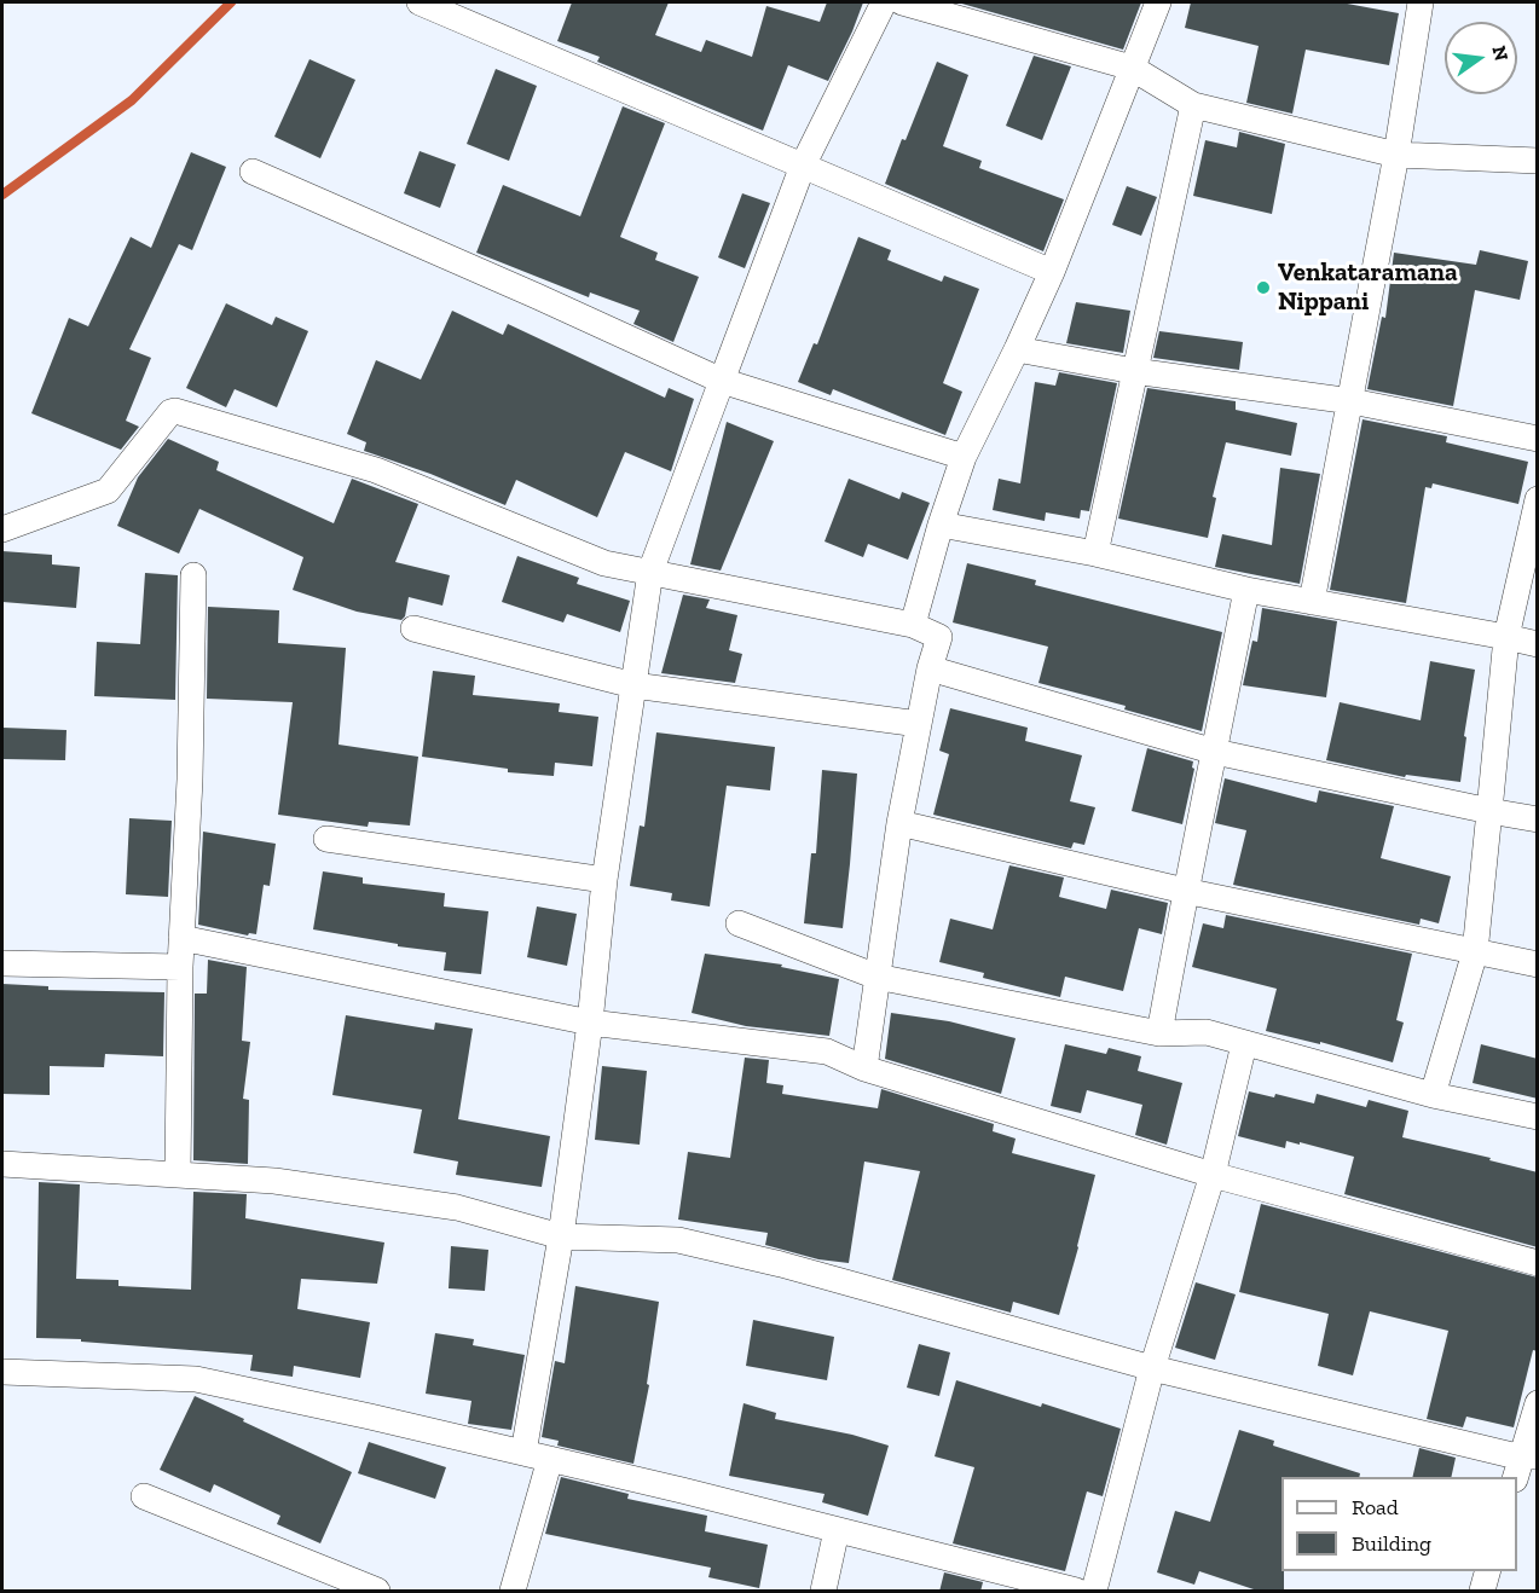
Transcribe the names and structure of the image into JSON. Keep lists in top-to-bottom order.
{
  "places": ["Venkataramana Nippani"],
  "legend": ["Road", "Building"],
  "north": "right"
}
